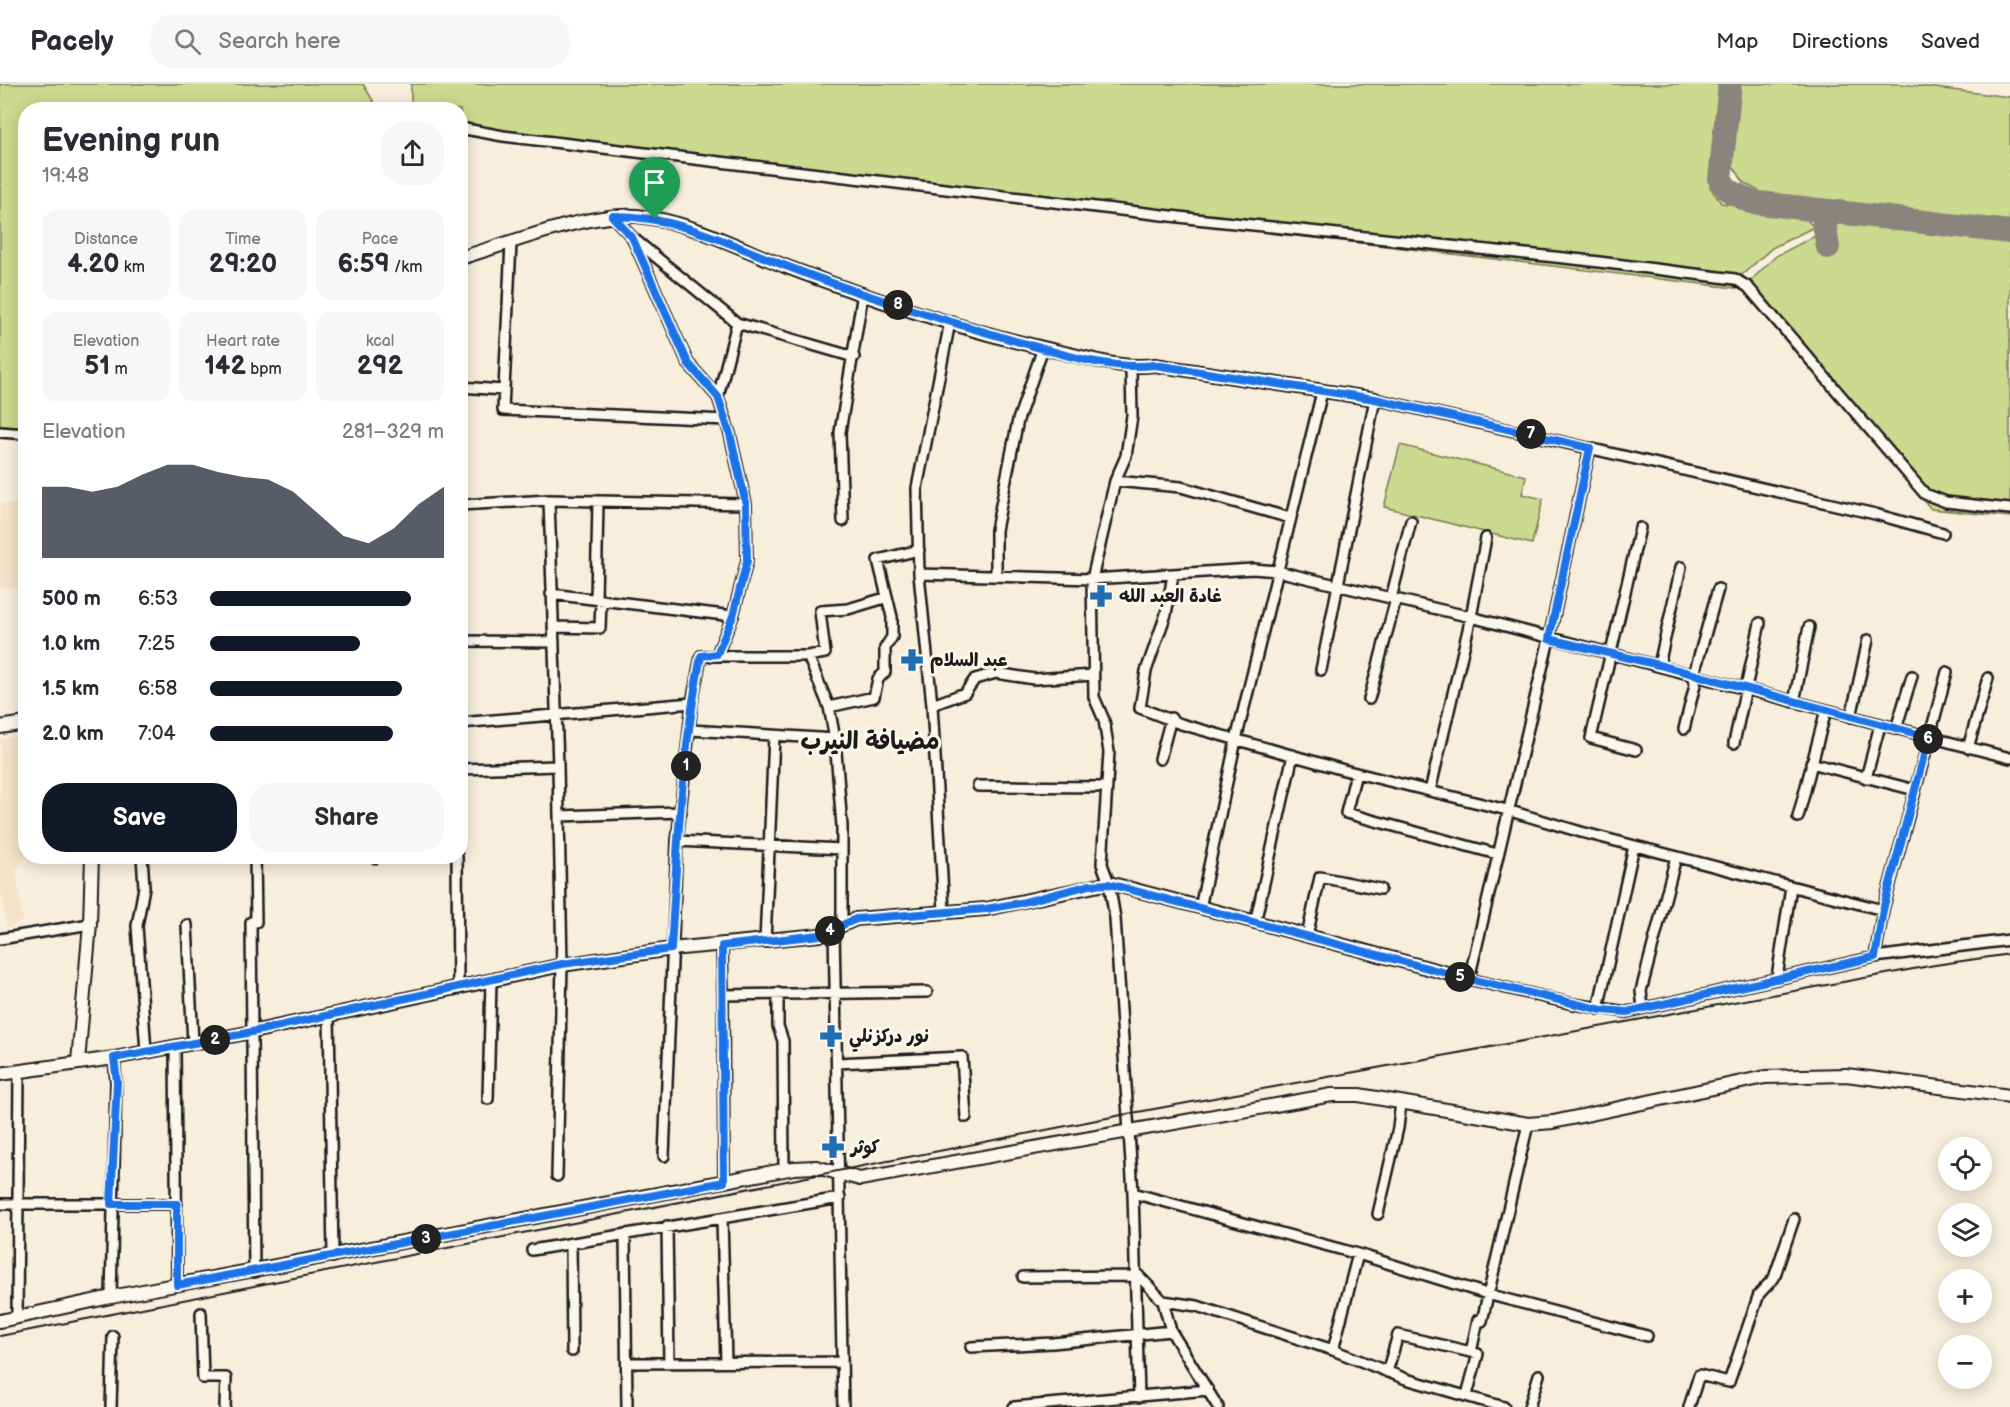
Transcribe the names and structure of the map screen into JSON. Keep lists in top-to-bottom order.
{
  "districts": ["مضيافة النيرب"],
  "places": {
    "pharmacy": [
      "غادة العبد الله",
      "عبد السلام",
      "نور دركزنلي",
      "كوثر"
    ]
  },
  "page": {
    "header": "Pacely",
    "search": "Search here",
    "nav": ["Map", "Directions", "Saved"],
    "heading": ["Evening run", "19:48"],
    "stats": [
      ["Distance", "4.20 km"],
      ["Time", "29:20"],
      ["Pace", "6:59 /km"],
      ["Elevation", "51 m"],
      ["Heart rate", "142 bpm"],
      ["kcal", "292"]
    ],
    "pins": [
      "8",
      "7",
      "6",
      "1",
      "4",
      "5",
      "2",
      "3"
    ],
    "chart": ["Elevation", "281–329 m"],
    "list": [
      {
        "name": "500 m",
        "note": "6:53"
      },
      {
        "name": "1.0 km",
        "note": "7:25"
      },
      {
        "name": "1.5 km",
        "note": "6:58"
      },
      {
        "name": "2.0 km",
        "note": "7:04"
      }
    ],
    "buttons": ["Save", "Share"],
    "map_buttons": ["+", "−"]
  }
}
